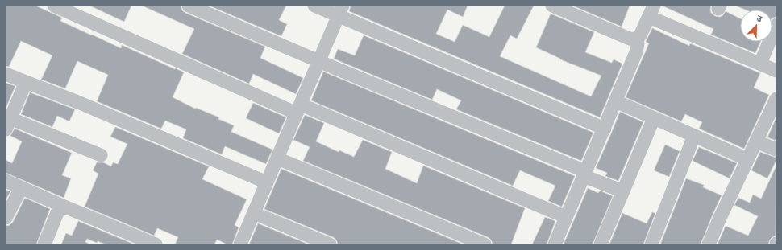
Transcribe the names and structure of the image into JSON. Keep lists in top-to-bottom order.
{
  "north": "top right"
}
